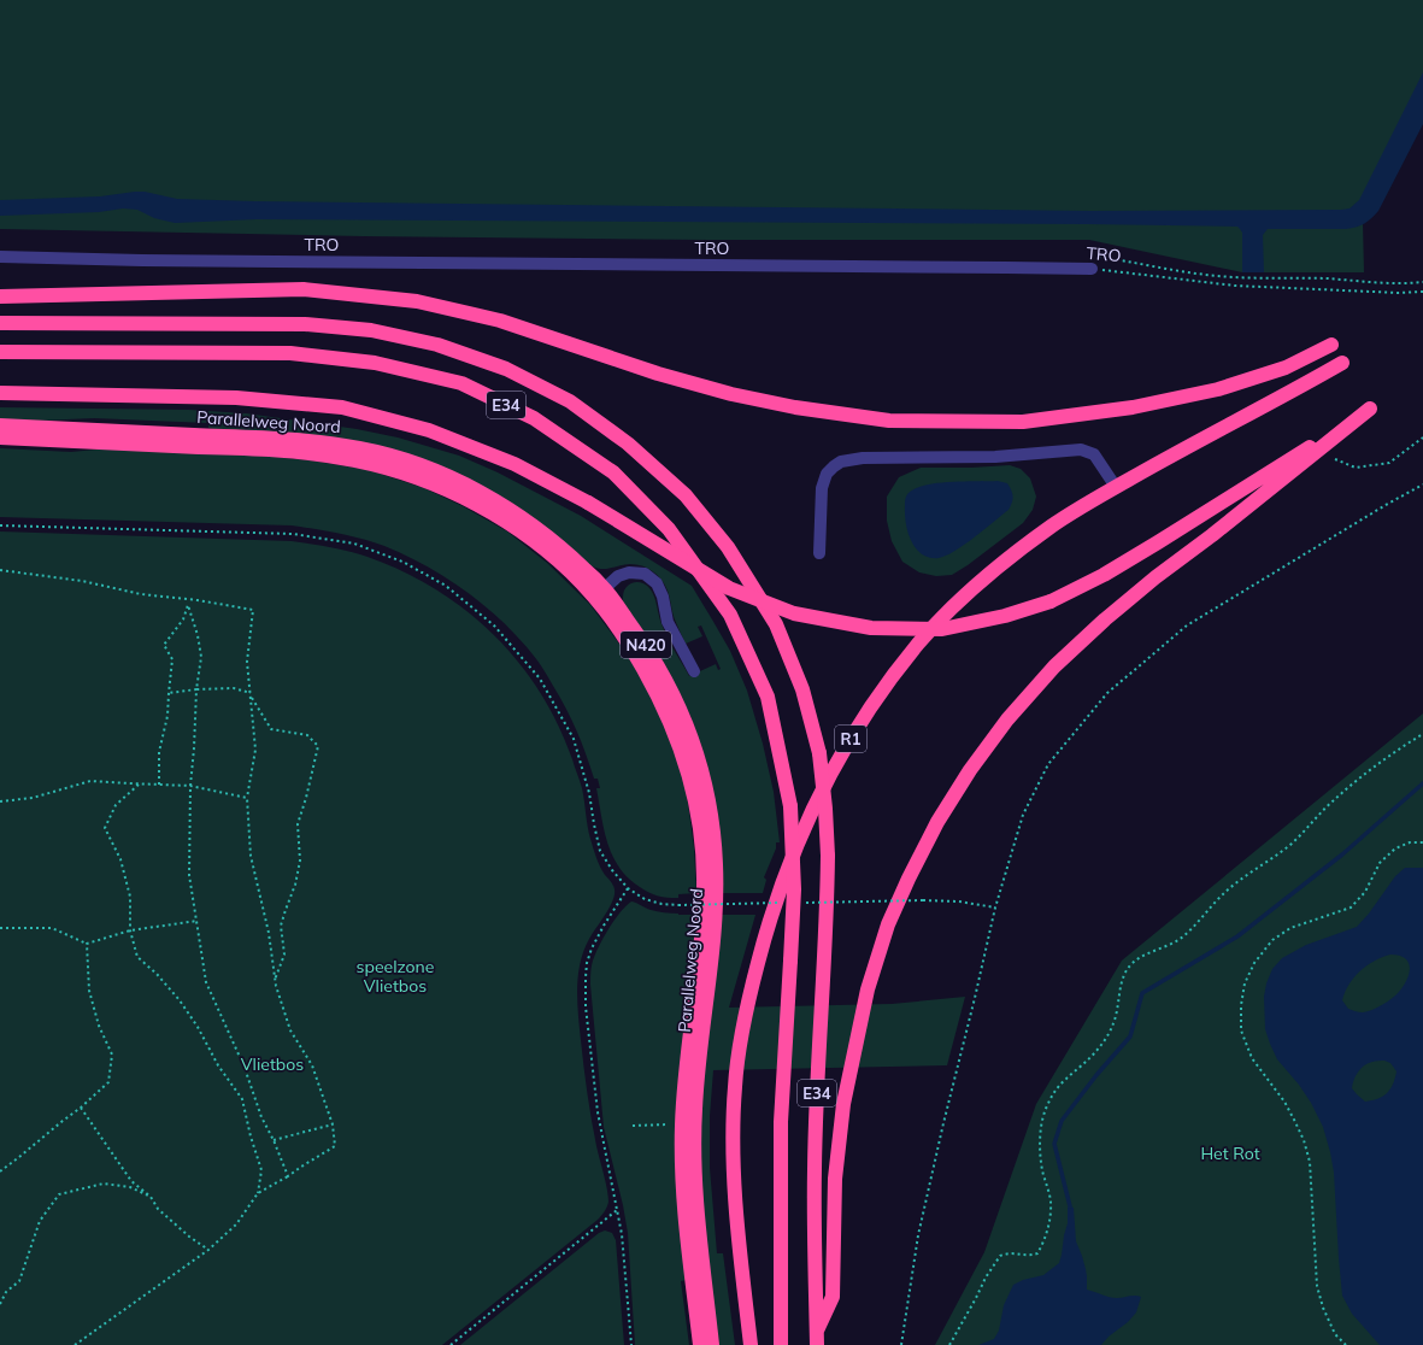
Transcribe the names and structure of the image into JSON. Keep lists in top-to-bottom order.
{
  "streets": {
    "highway": [
      "E34",
      "Parallelweg Noord",
      "N420",
      "R1"
    ],
    "lane": ["TRO"]
  },
  "parks": ["speelzone Vlietbos", "Vlietbos", "Het Rot"]
}
